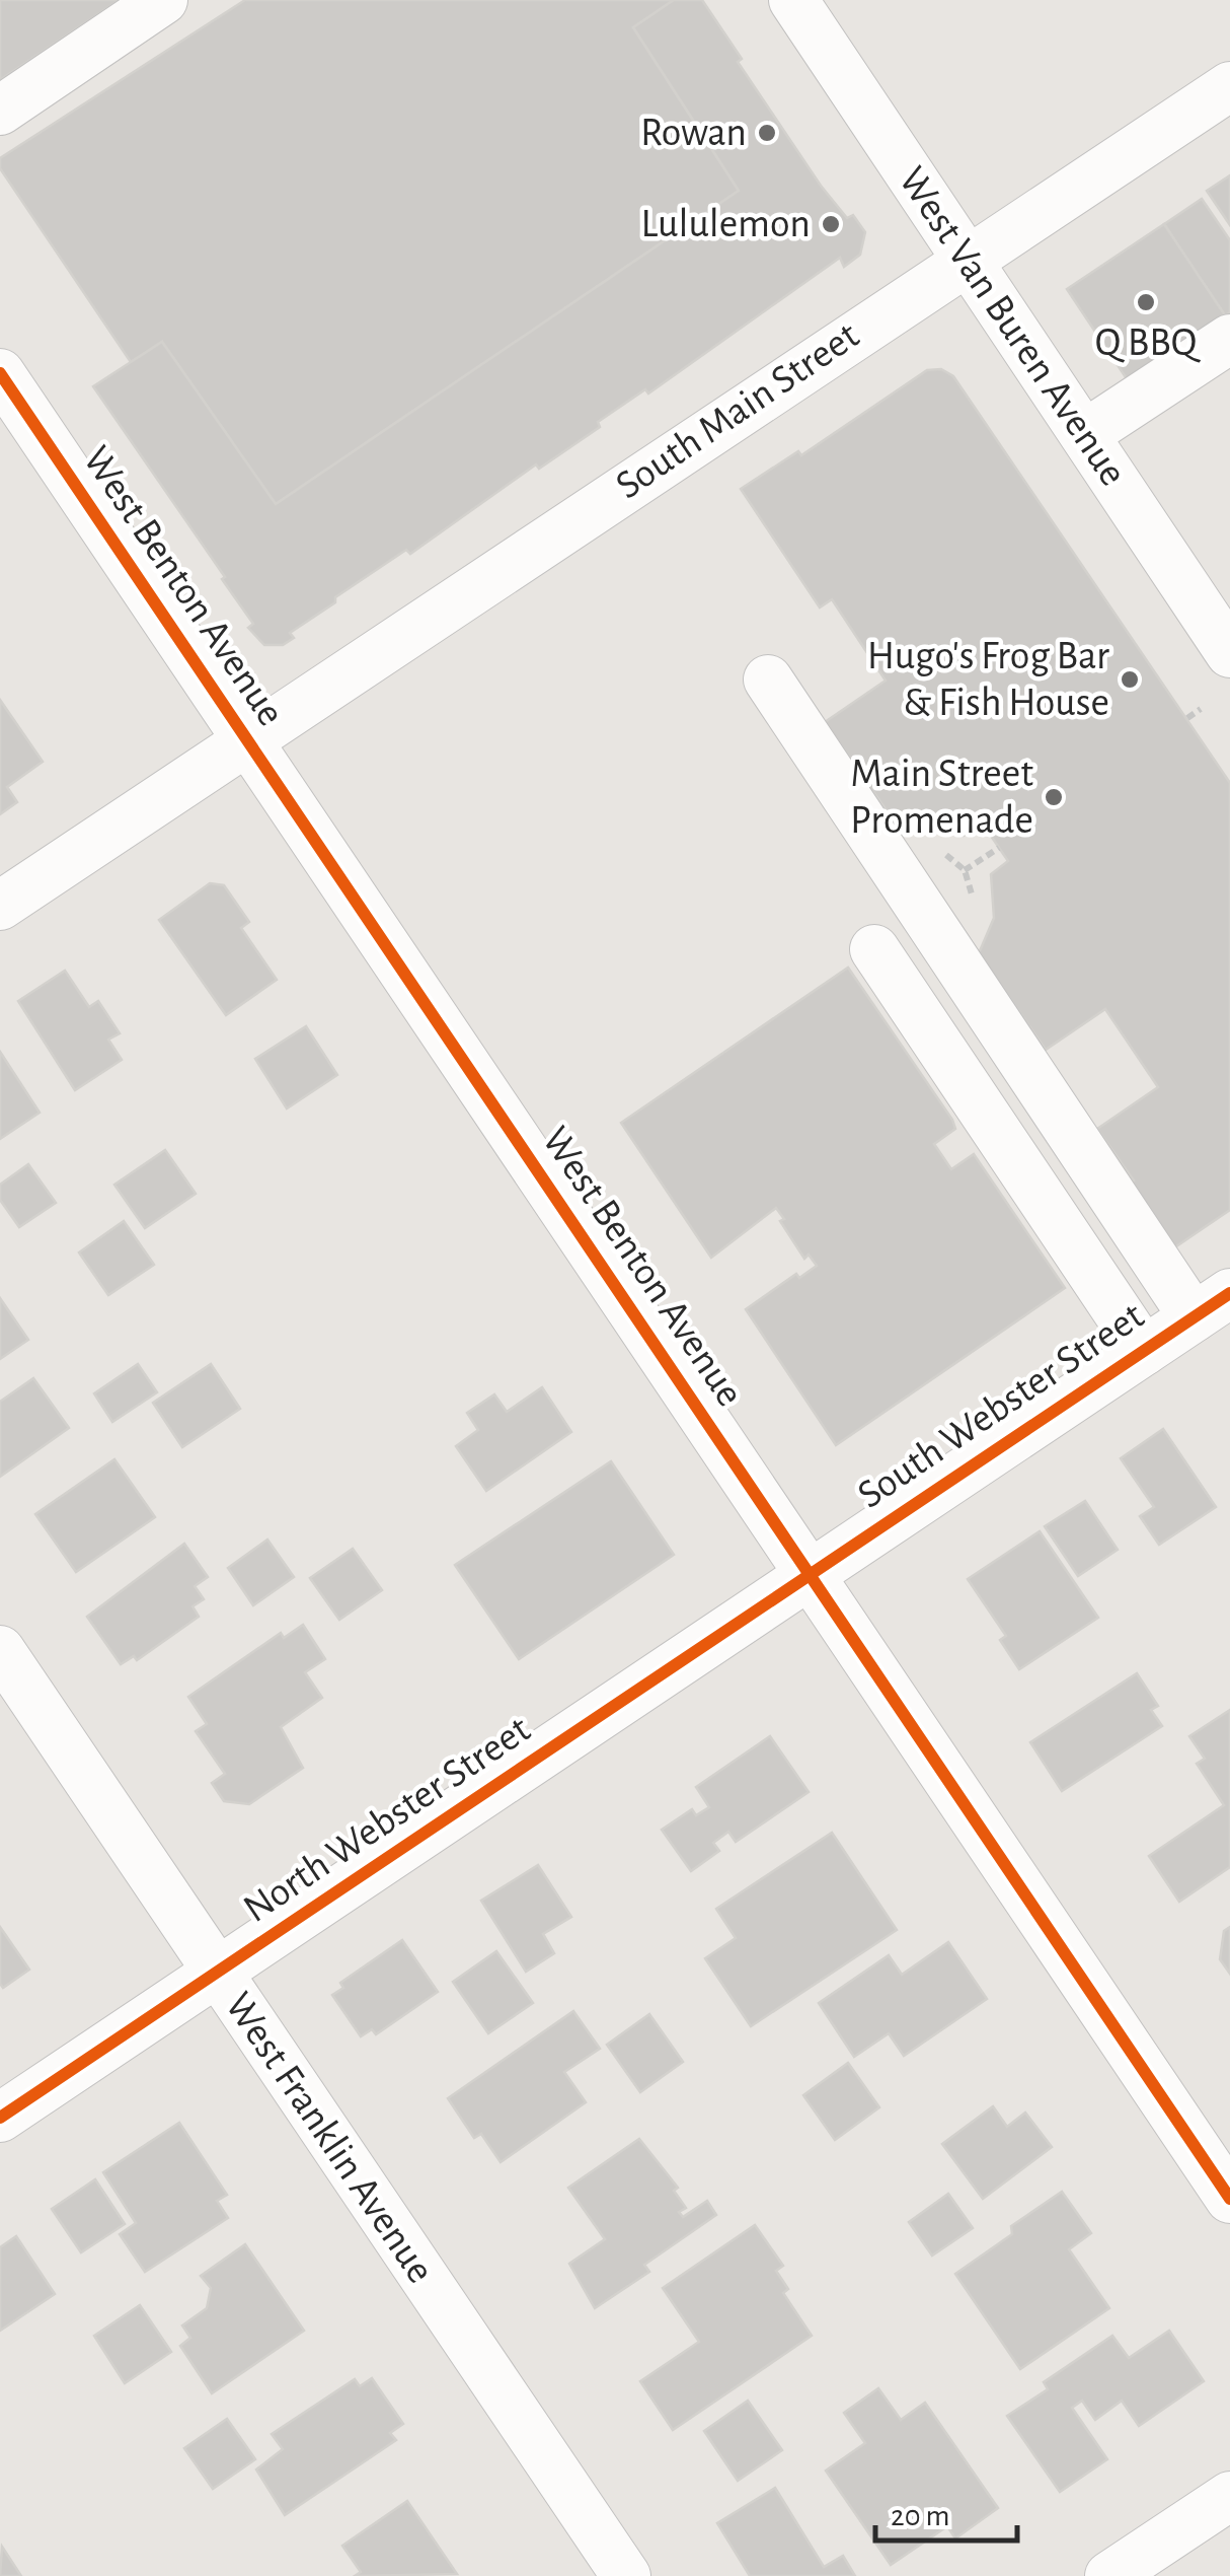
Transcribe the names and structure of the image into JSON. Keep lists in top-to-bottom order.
{
  "streets": {
    "street": [
      "West Van Buren Avenue",
      "South Main Street",
      "West Benton Avenue",
      "South Webster Street",
      "North Webster Street",
      "West Franklin Avenue"
    ]
  },
  "crossings": [
    ["West Van Buren Avenue", "South Main Street"],
    ["South Main Street", "West Benton Avenue"],
    ["West Benton Avenue", "South Webster Street"],
    ["West Benton Avenue", "North Webster Street"],
    ["South Webster Street", "North Webster Street"],
    ["North Webster Street", "West Franklin Avenue"]
  ],
  "places": [
    "Rowan",
    "Lululemon",
    "Q BBQ",
    "Hugo's Frog Bar & Fish House",
    "Main Street Promenade"
  ],
  "scale_bar": "20 m"
}
